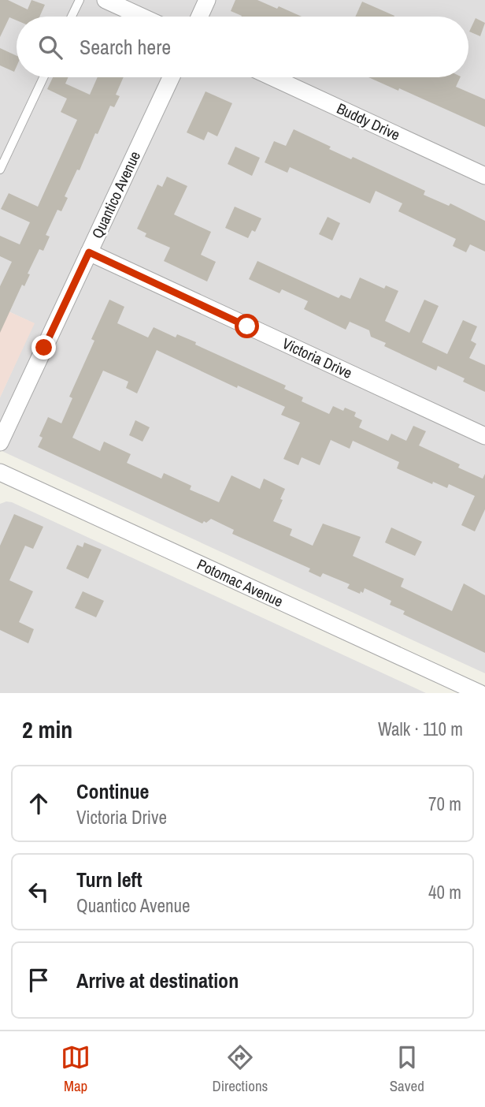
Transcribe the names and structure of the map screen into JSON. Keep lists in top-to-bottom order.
{
  "streets": {
    "street": [
      "Buddy Drive",
      "Quantico Avenue",
      "Victoria Drive",
      "Potomac Avenue"
    ]
  },
  "crossings": [
    ["Quantico Avenue", "Victoria Drive"]
  ],
  "page": {
    "search": "Search here",
    "heading": ["2 min", "Walk · 110 m"],
    "list": [
      ["Continue", "Victoria Drive", "70 m"],
      ["Turn left", "Quantico Avenue", "40 m"],
      "Arrive at destination"
    ],
    "nav": ["Map", "Directions", "Saved"]
  }
}
